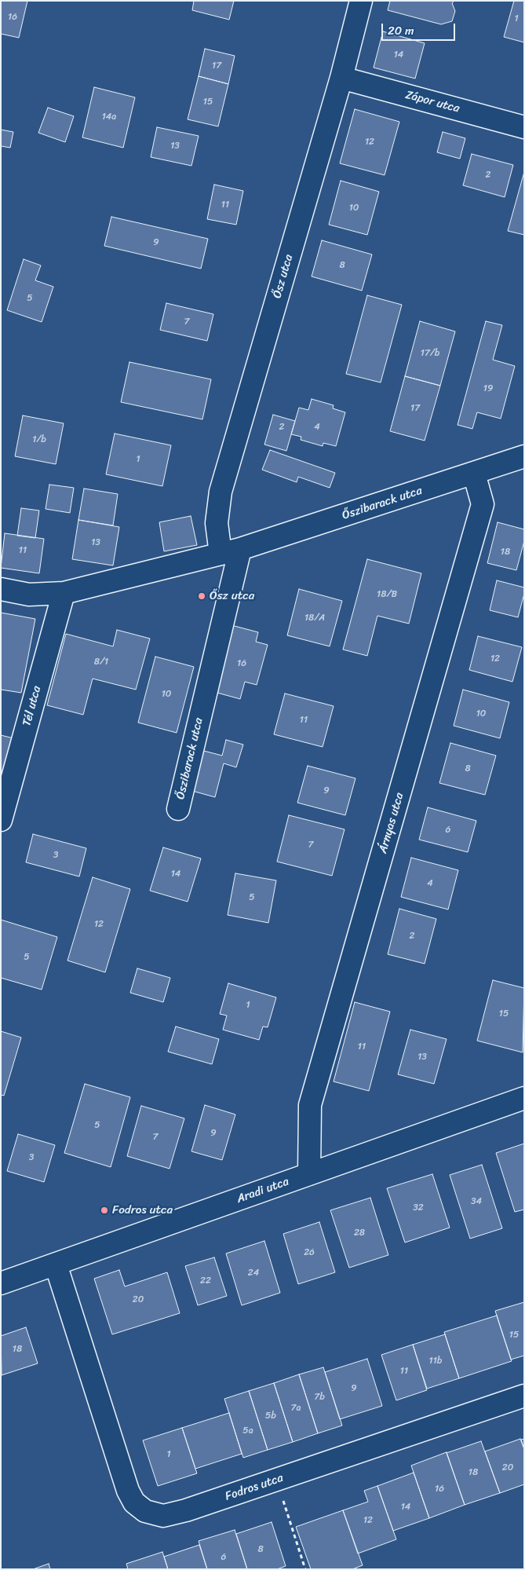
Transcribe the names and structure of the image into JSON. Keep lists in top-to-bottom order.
{
  "streets": {
    "street": [
      "Zápor utca",
      "Ősz utca",
      "Őszibarack utca",
      "Tél utca",
      "Árnyas utca",
      "Aradi utca",
      "Fodros utca"
    ]
  },
  "crossings": [
    ["Zápor utca", "Ősz utca"],
    ["Ősz utca", "Őszibarack utca"],
    ["Őszibarack utca", "Tél utca"],
    ["Őszibarack utca", "Árnyas utca"],
    ["Árnyas utca", "Aradi utca"],
    ["Aradi utca", "Fodros utca"]
  ],
  "places": ["Ősz utca", "Fodros utca"],
  "house_numbers": [
    "16",
    "1",
    "14",
    "17",
    "15",
    "14a",
    "12",
    "13",
    "2",
    "11",
    "10",
    "9",
    "8",
    "5",
    "7",
    "17/b",
    "19",
    "17",
    "2",
    "4",
    "1/b",
    "1",
    "13",
    "11",
    "18",
    "18/B",
    "18/A",
    "12",
    "8/1",
    "16",
    "10",
    "10",
    "11",
    "8",
    "9",
    "6",
    "7",
    "3",
    "14",
    "4",
    "5",
    "12",
    "2",
    "5",
    "1",
    "15",
    "11",
    "13",
    "5",
    "9",
    "7",
    "3",
    "34",
    "32",
    "28",
    "26",
    "24",
    "22",
    "20",
    "15",
    "18",
    "11b",
    "11",
    "9",
    "7b",
    "7a",
    "5b",
    "5a",
    "1",
    "20",
    "18",
    "16",
    "14",
    "12",
    "8",
    "6"
  ],
  "scale_bar": "20 m"
}
